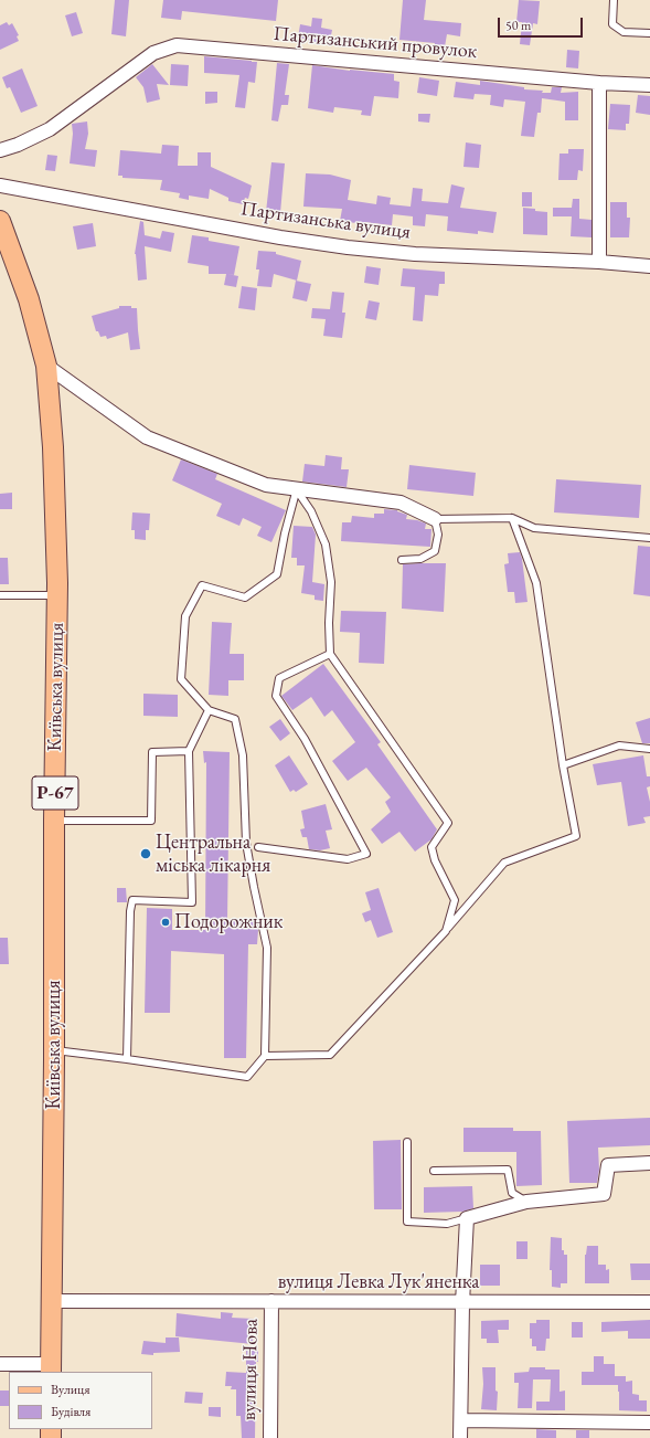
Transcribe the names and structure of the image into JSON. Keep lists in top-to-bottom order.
{
  "streets": {
    "main road": ["Київська вулиця", "Р-67"],
    "street": [
      "Партизанський провулок",
      "Партизанська вулиця",
      "вулиця Левка Лук'яненка",
      "вулиця Нова"
    ]
  },
  "crossings": [
    ["Київська вулиця", "вулиця Левка Лук'яненка"],
    ["вулиця Левка Лук'яненка", "вулиця Нова"]
  ],
  "places": ["Центральна міська лікарня", "Подорожник"],
  "legend": ["Вулиця", "Будівля"],
  "scale_bar": "50 m"
}
